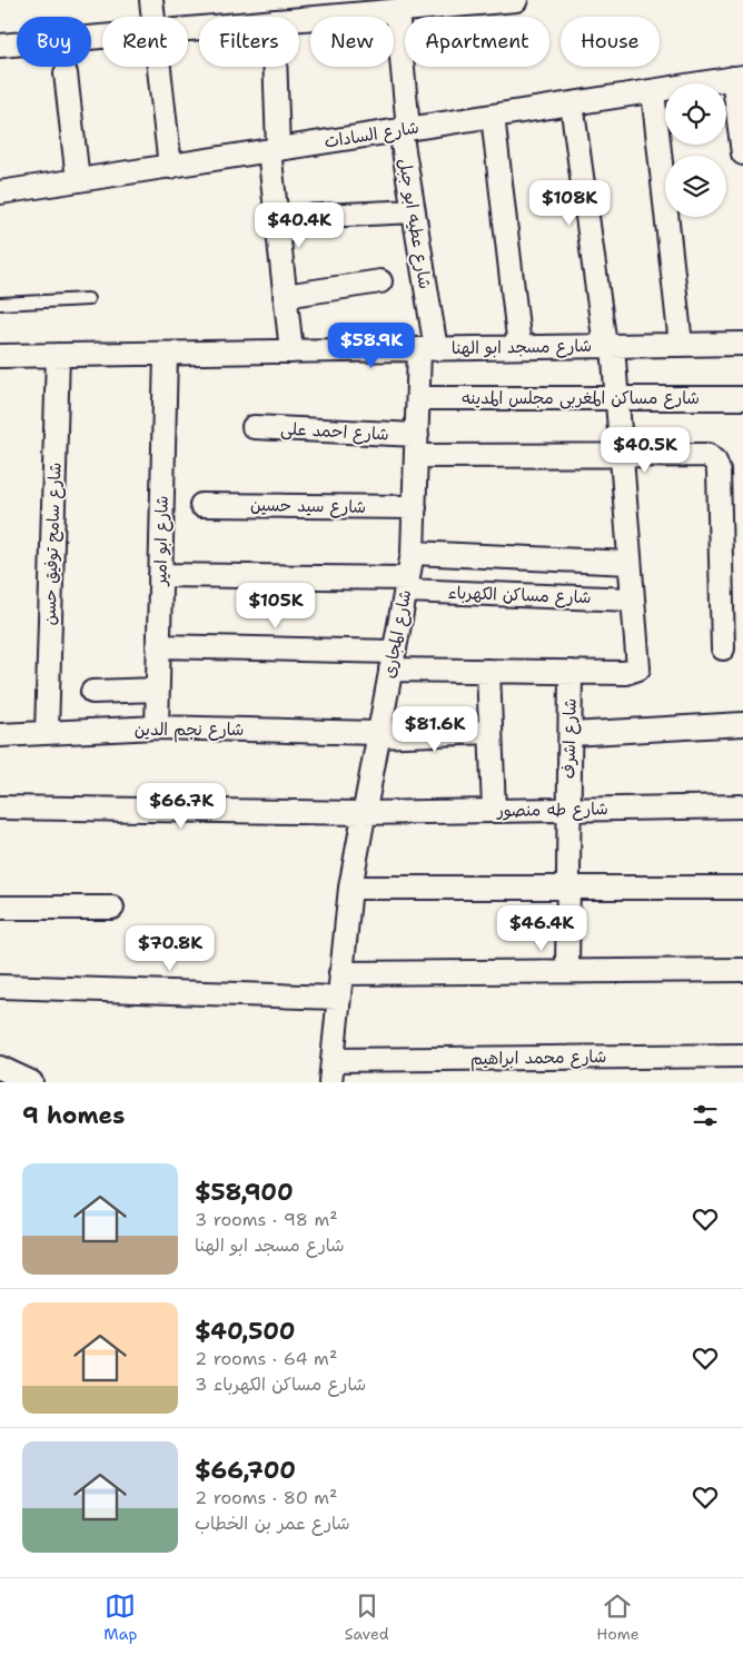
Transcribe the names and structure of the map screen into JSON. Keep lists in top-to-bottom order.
{
  "streets": {
    "street": [
      "شارع السادات",
      "شارع عطيه ابو جبل",
      "شارع مسجد ابو الهنا",
      "شارع مساكن المغربى مجلس المدينه",
      "شارع احمد على",
      "شارع سيد حسين",
      "شارع ابو امير",
      "شارع سامح توفيق حسن",
      "شارع مساكن الكهرباء",
      "شارع المجارى",
      "شارع نجم الدين",
      "شارع اشرف",
      "شارع طه منصور",
      "شارع محمد ابراهيم"
    ]
  },
  "crossings": [
    ["شارع السادات", "شارع عطيه ابو جبل"],
    ["شارع عطيه ابو جبل", "شارع مسجد ابو الهنا"],
    ["شارع عطيه ابو جبل", "شارع المجارى"],
    ["شارع مسجد ابو الهنا", "شارع ابو امير"],
    ["شارع مسجد ابو الهنا", "شارع سامح توفيق حسن"],
    ["شارع مسجد ابو الهنا", "شارع المجارى"],
    ["شارع مساكن المغربى مجلس المدينه", "شارع المجارى"],
    ["شارع احمد على", "شارع المجارى"],
    ["شارع سيد حسين", "شارع المجارى"],
    ["شارع ابو امير", "شارع مساكن الكهرباء"],
    ["شارع ابو امير", "شارع نجم الدين"],
    ["شارع سامح توفيق حسن", "شارع نجم الدين"],
    ["شارع مساكن الكهرباء", "شارع المجارى"],
    ["شارع المجارى", "شارع نجم الدين"],
    ["شارع المجارى", "شارع طه منصور"],
    ["شارع المجارى", "شارع محمد ابراهيم"],
    ["شارع اشرف", "شارع طه منصور"]
  ],
  "page": {
    "chip": [
      "Buy",
      "Rent",
      "Filters",
      "New",
      "Apartment",
      "House"
    ],
    "price": [
      "$108K",
      "$40.4K",
      "$58.9K",
      "$40.5K",
      "$105K",
      "$81.6K",
      "$66.7K",
      "$46.4K",
      "$70.8K"
    ],
    "heading": "9 homes",
    "list": [
      {
        "name": "$58,900",
        "note": "3 rooms · 98 m² · شارع مسجد ابو الهنا"
      },
      {
        "name": "$40,500",
        "note": "2 rooms · 64 m² · شارع مساكن الكهرباء 3"
      },
      {
        "name": "$66,700",
        "note": "2 rooms · 80 m² · شارع عمر بن الخطاب"
      }
    ],
    "tabs": ["Map", "Saved", "Home"]
  }
}
